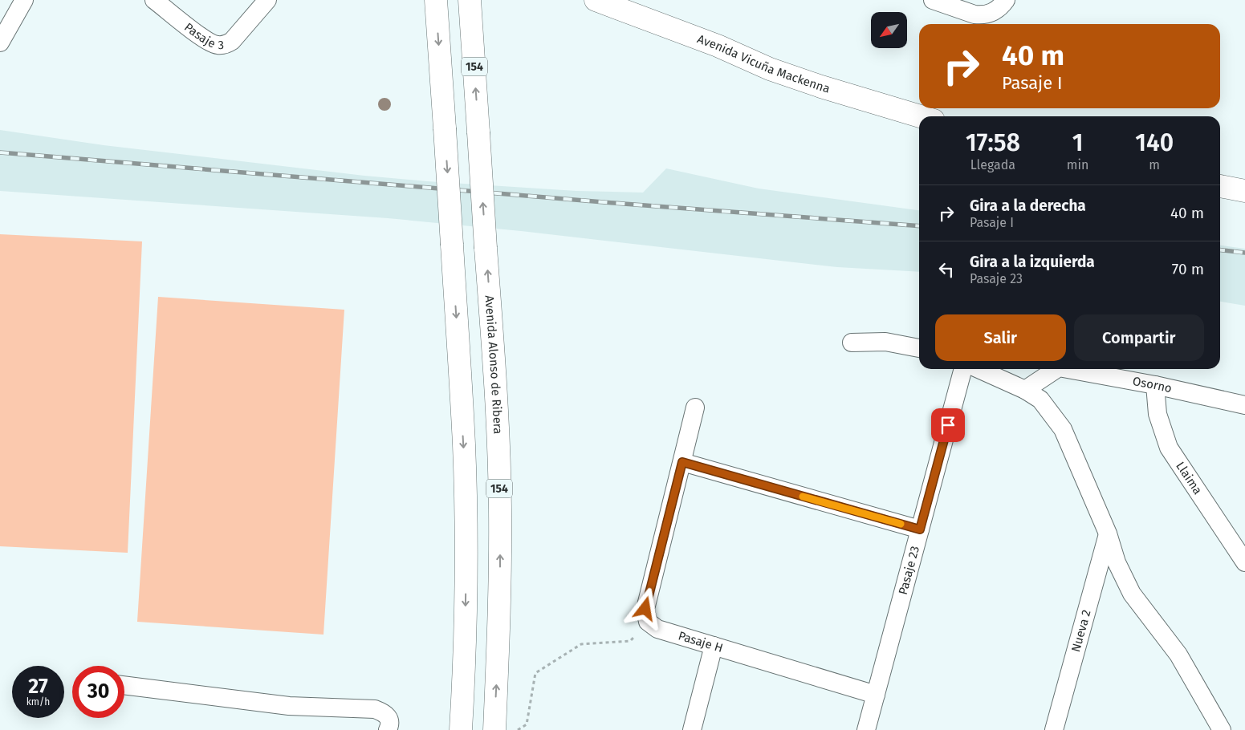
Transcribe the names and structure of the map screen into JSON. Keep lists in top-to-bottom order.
{
  "streets": {
    "main road": ["Avenida Vicuña Mackenna", "154", "Avenida Alonso de Ribera"],
    "street": [
      "Pasaje 3",
      "Osorno",
      "Llaima",
      "Pasaje 23",
      "Nueva 2",
      "Pasaje H"
    ]
  },
  "crossings": [
    ["Osorno", "Llaima"],
    ["Pasaje 23", "Pasaje H"]
  ],
  "north": "bottom left",
  "page": {
    "turn": ["40 m", "Pasaje I"],
    "eta": [
      "17:58",
      "Llegada",
      "1",
      "min",
      "140",
      "m"
    ],
    "list": [
      {
        "name": "Gira a la derecha",
        "note": "Pasaje I",
        "value": "40 m"
      },
      {
        "name": "Gira a la izquierda",
        "note": "Pasaje 23",
        "value": "70 m"
      }
    ],
    "buttons": ["Salir", "Compartir"],
    "speed": "27 km/h",
    "limit": "30"
  }
}
